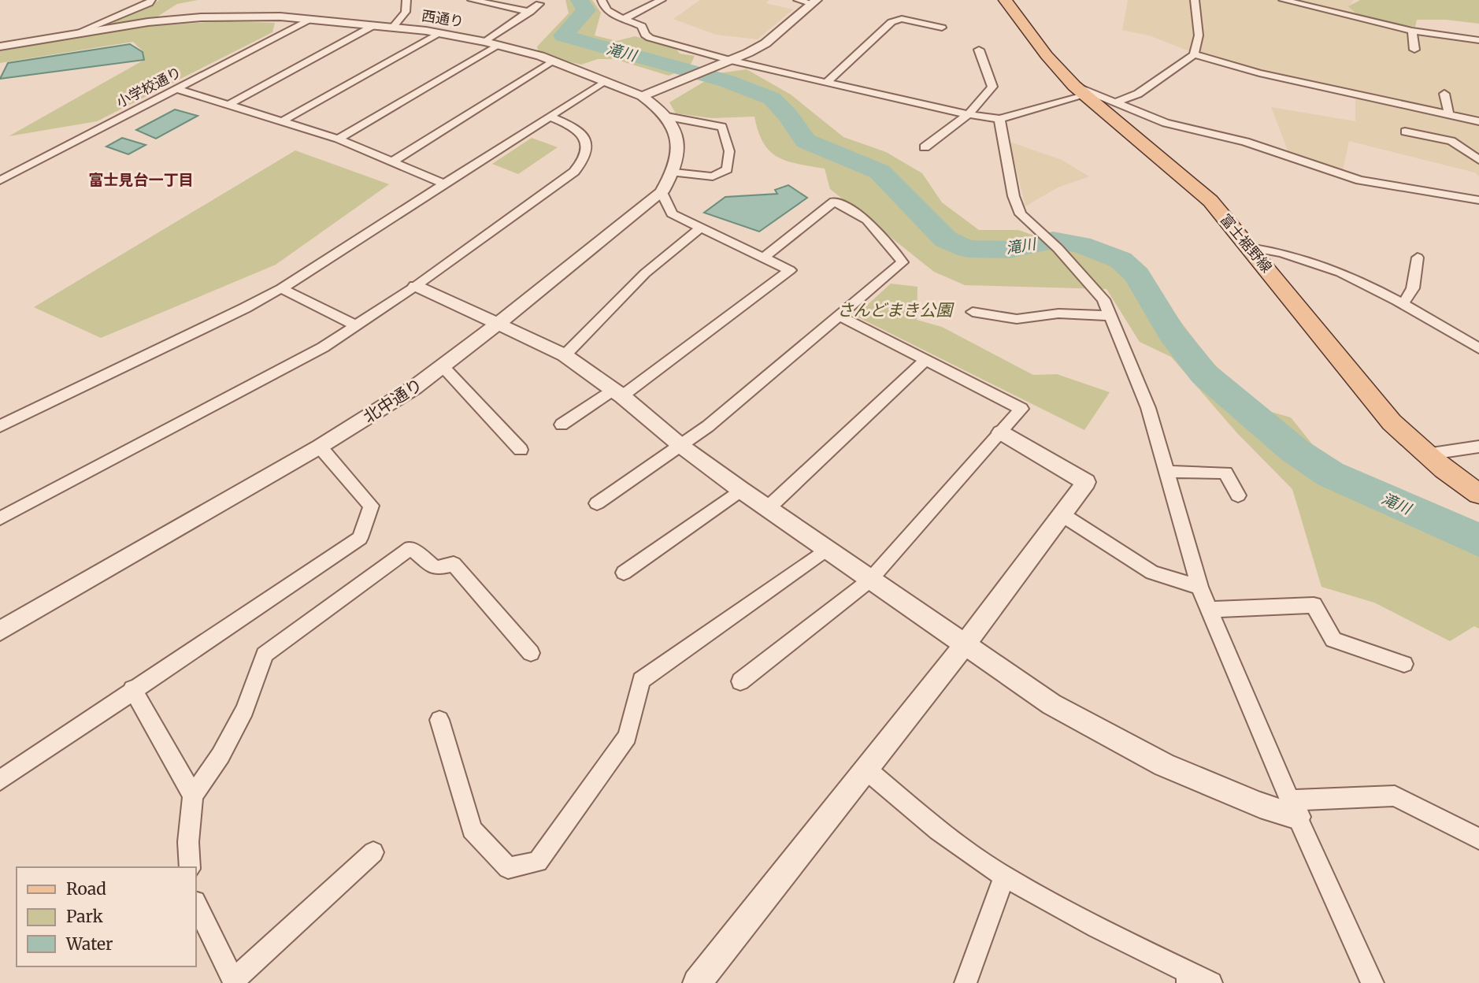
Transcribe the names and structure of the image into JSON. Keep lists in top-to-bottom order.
{
  "streets": {
    "main road": ["富士裾野線"],
    "street": ["西通り", "小学校通り", "北中通り"]
  },
  "crossings": [
    ["西通り", "小学校通り"],
    ["西通り", "北中通り"]
  ],
  "districts": ["富士見台一丁目"],
  "water": ["滝川"],
  "parks": ["さんどまき公園"],
  "legend": ["Road", "Park", "Water"]
}
